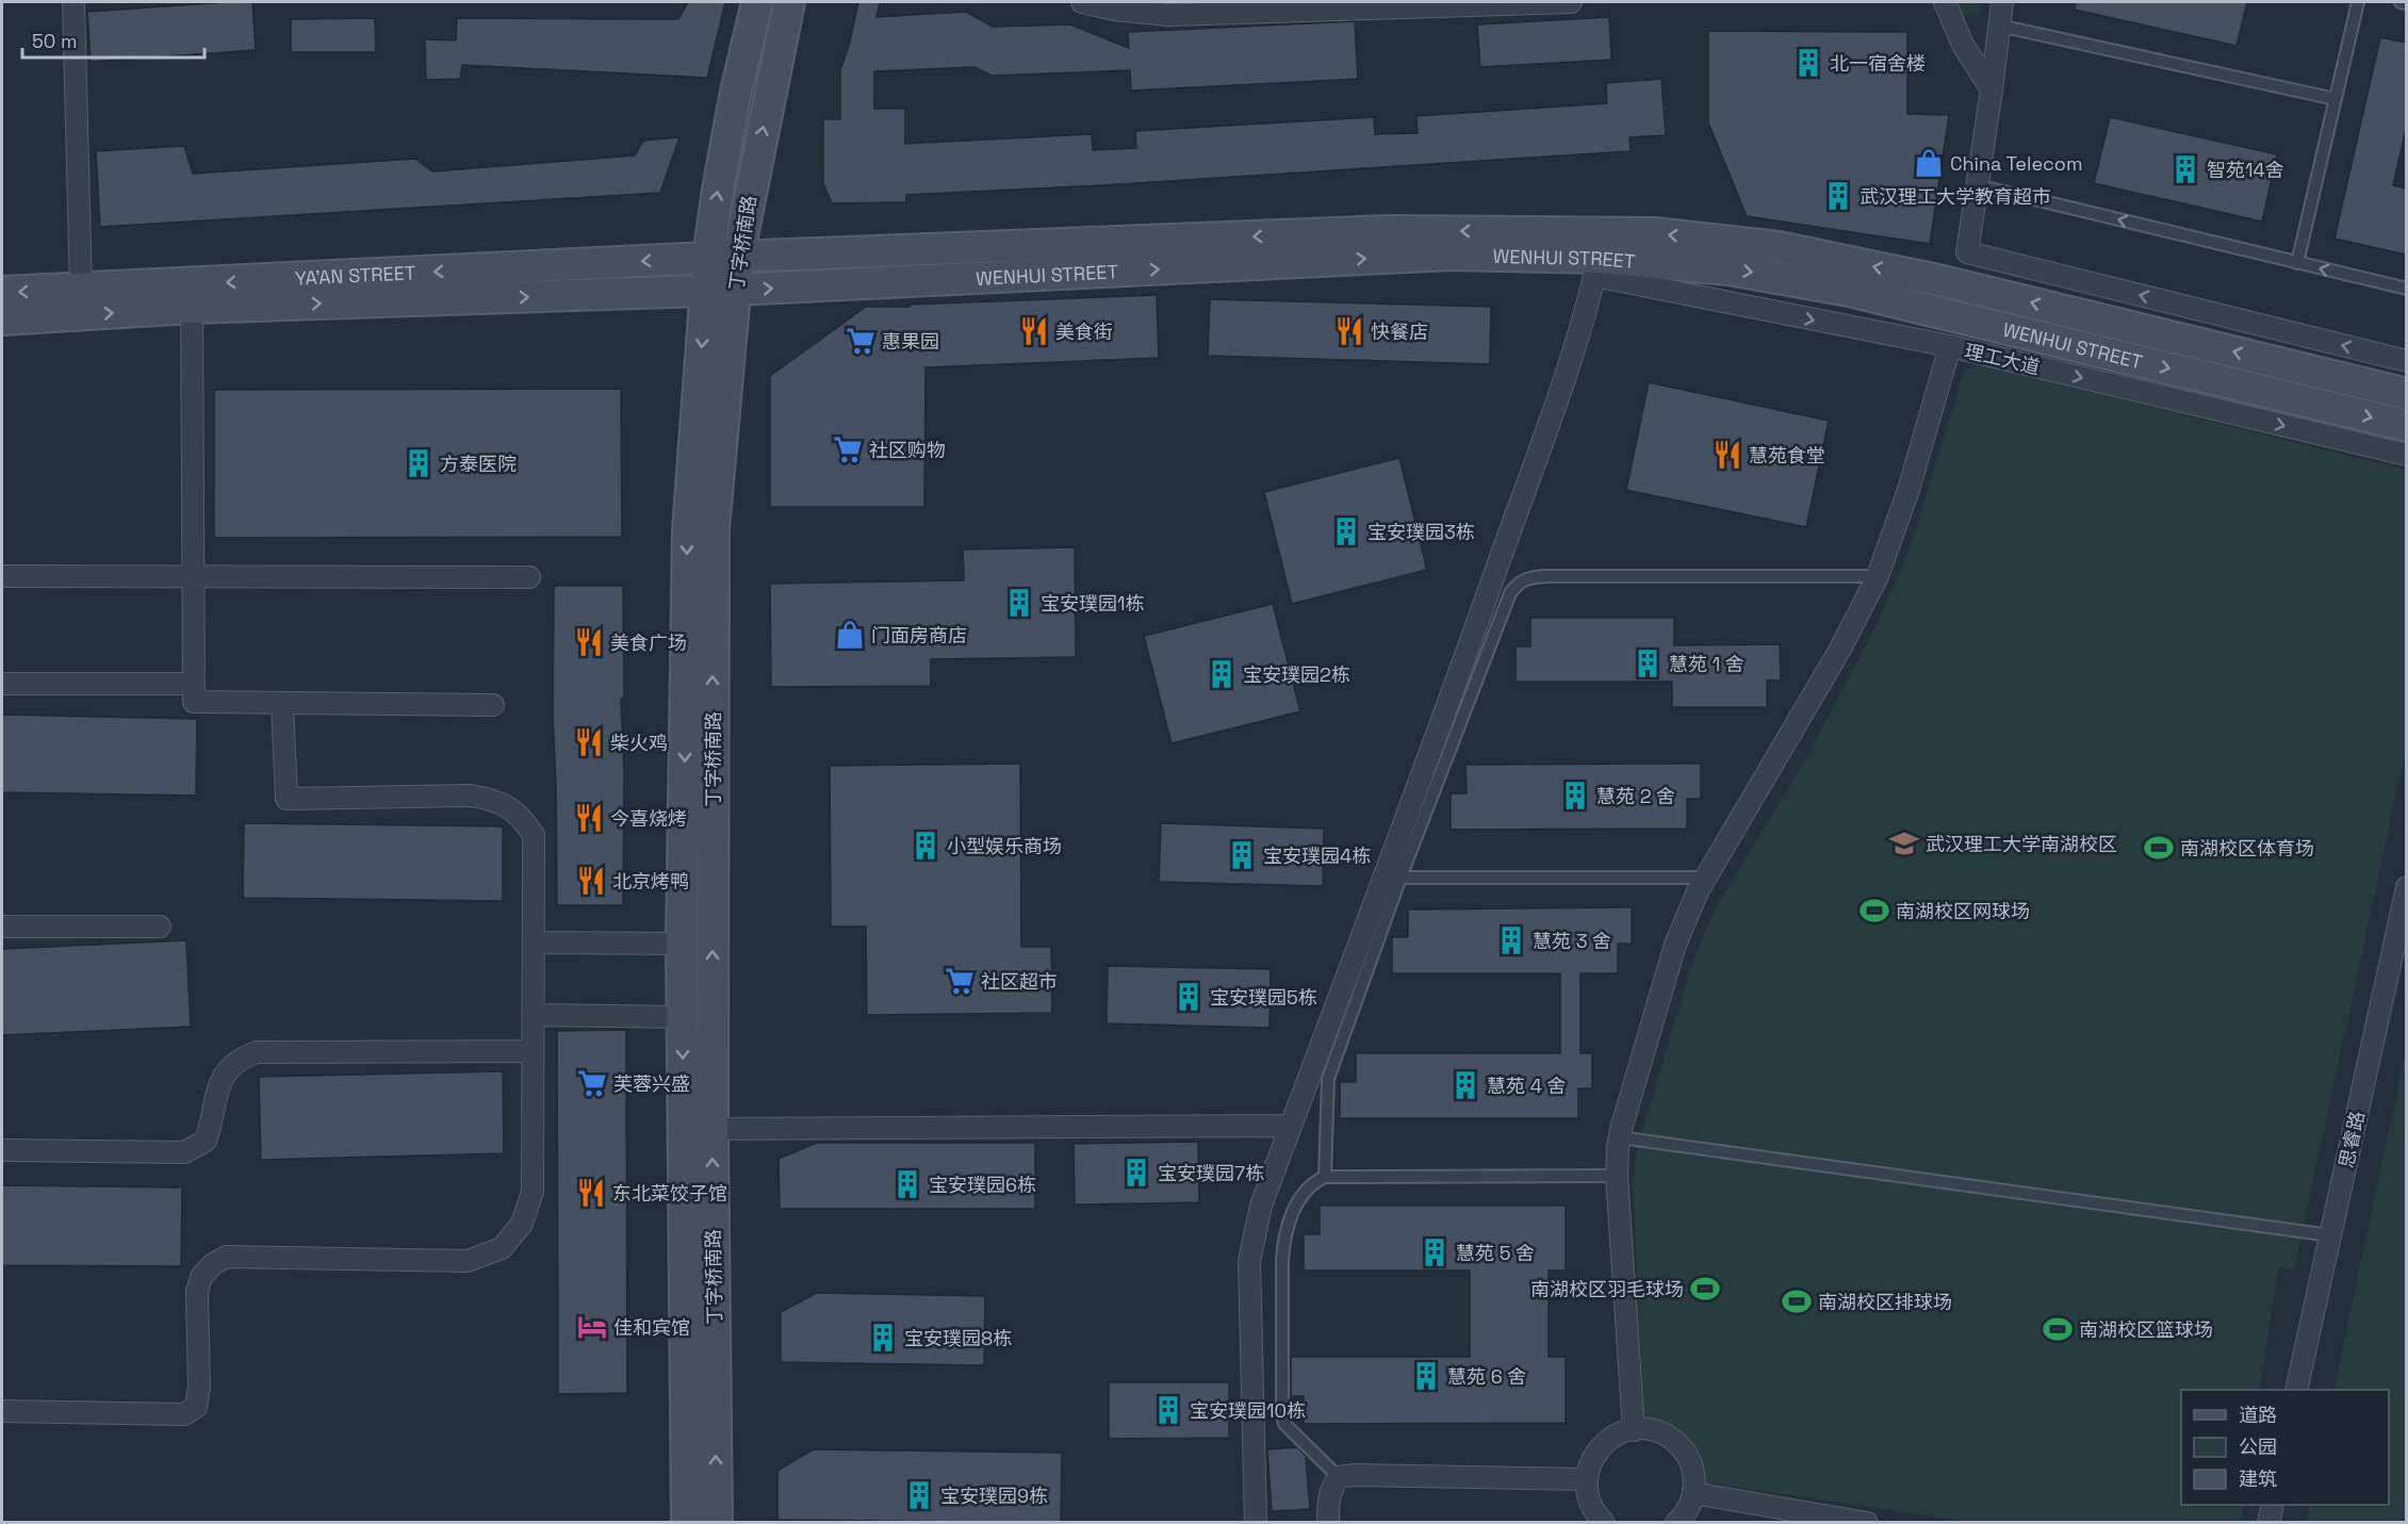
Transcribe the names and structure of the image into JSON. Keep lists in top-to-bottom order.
{
  "streets": {
    "main road": ["丁字桥南路", "WENHUI STREET", "YA'AN STREET"],
    "street": ["理工大道", "思睿路"]
  },
  "crossings": [
    ["丁字桥南路", "WENHUI STREET"],
    ["丁字桥南路", "YA'AN STREET"],
    ["WENHUI STREET", "YA'AN STREET"],
    ["WENHUI STREET", "理工大道"]
  ],
  "one_way": ["理工大道"],
  "places": {
    "building": [
      "北一宿舍楼",
      "智苑14舍",
      "武汉理工大学教育超市",
      "方泰医院",
      "宝安璞园3栋",
      "宝安璞园1栋",
      "慧苑 1 舍",
      "宝安璞园2栋",
      "慧苑 2 舍",
      "小型娱乐商场",
      "宝安璞园4栋",
      "慧苑 3 舍",
      "宝安璞园5栋",
      "慧苑 4 舍",
      "宝安璞园7栋",
      "宝安璞园6栋",
      "慧苑 5 舍",
      "宝安璞园8栋",
      "慧苑 6 舍",
      "宝安璞园10栋",
      "宝安璞园9栋"
    ],
    "shop": ["China Telecom", "门面房商店"],
    "restaurant": [
      "美食街",
      "快餐店",
      "慧苑食堂",
      "美食广场",
      "柴火鸡",
      "今喜烧烤",
      "北京烤鸭",
      "东北菜饺子馆"
    ],
    "supermarket": [
      "惠果园",
      "社区购物",
      "社区超市",
      "芙蓉兴盛"
    ],
    "school or university": ["武汉理工大学南湖校区"],
    "sports": [
      "南湖校区体育场",
      "南湖校区网球场",
      "南湖校区羽毛球场",
      "南湖校区排球场",
      "南湖校区篮球场"
    ],
    "hotel": ["佳和宾馆"]
  },
  "legend": ["道路", "公园", "建筑"],
  "scale_bar": "50 m"
}
